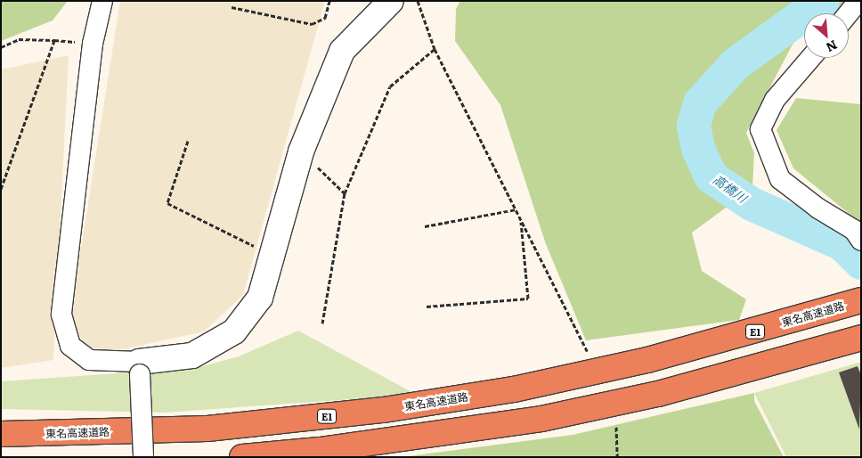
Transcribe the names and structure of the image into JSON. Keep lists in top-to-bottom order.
{
  "streets": {
    "highway": ["東名高速道路", "E1"]
  },
  "water": ["高橋川"],
  "north": "bottom right"
}
